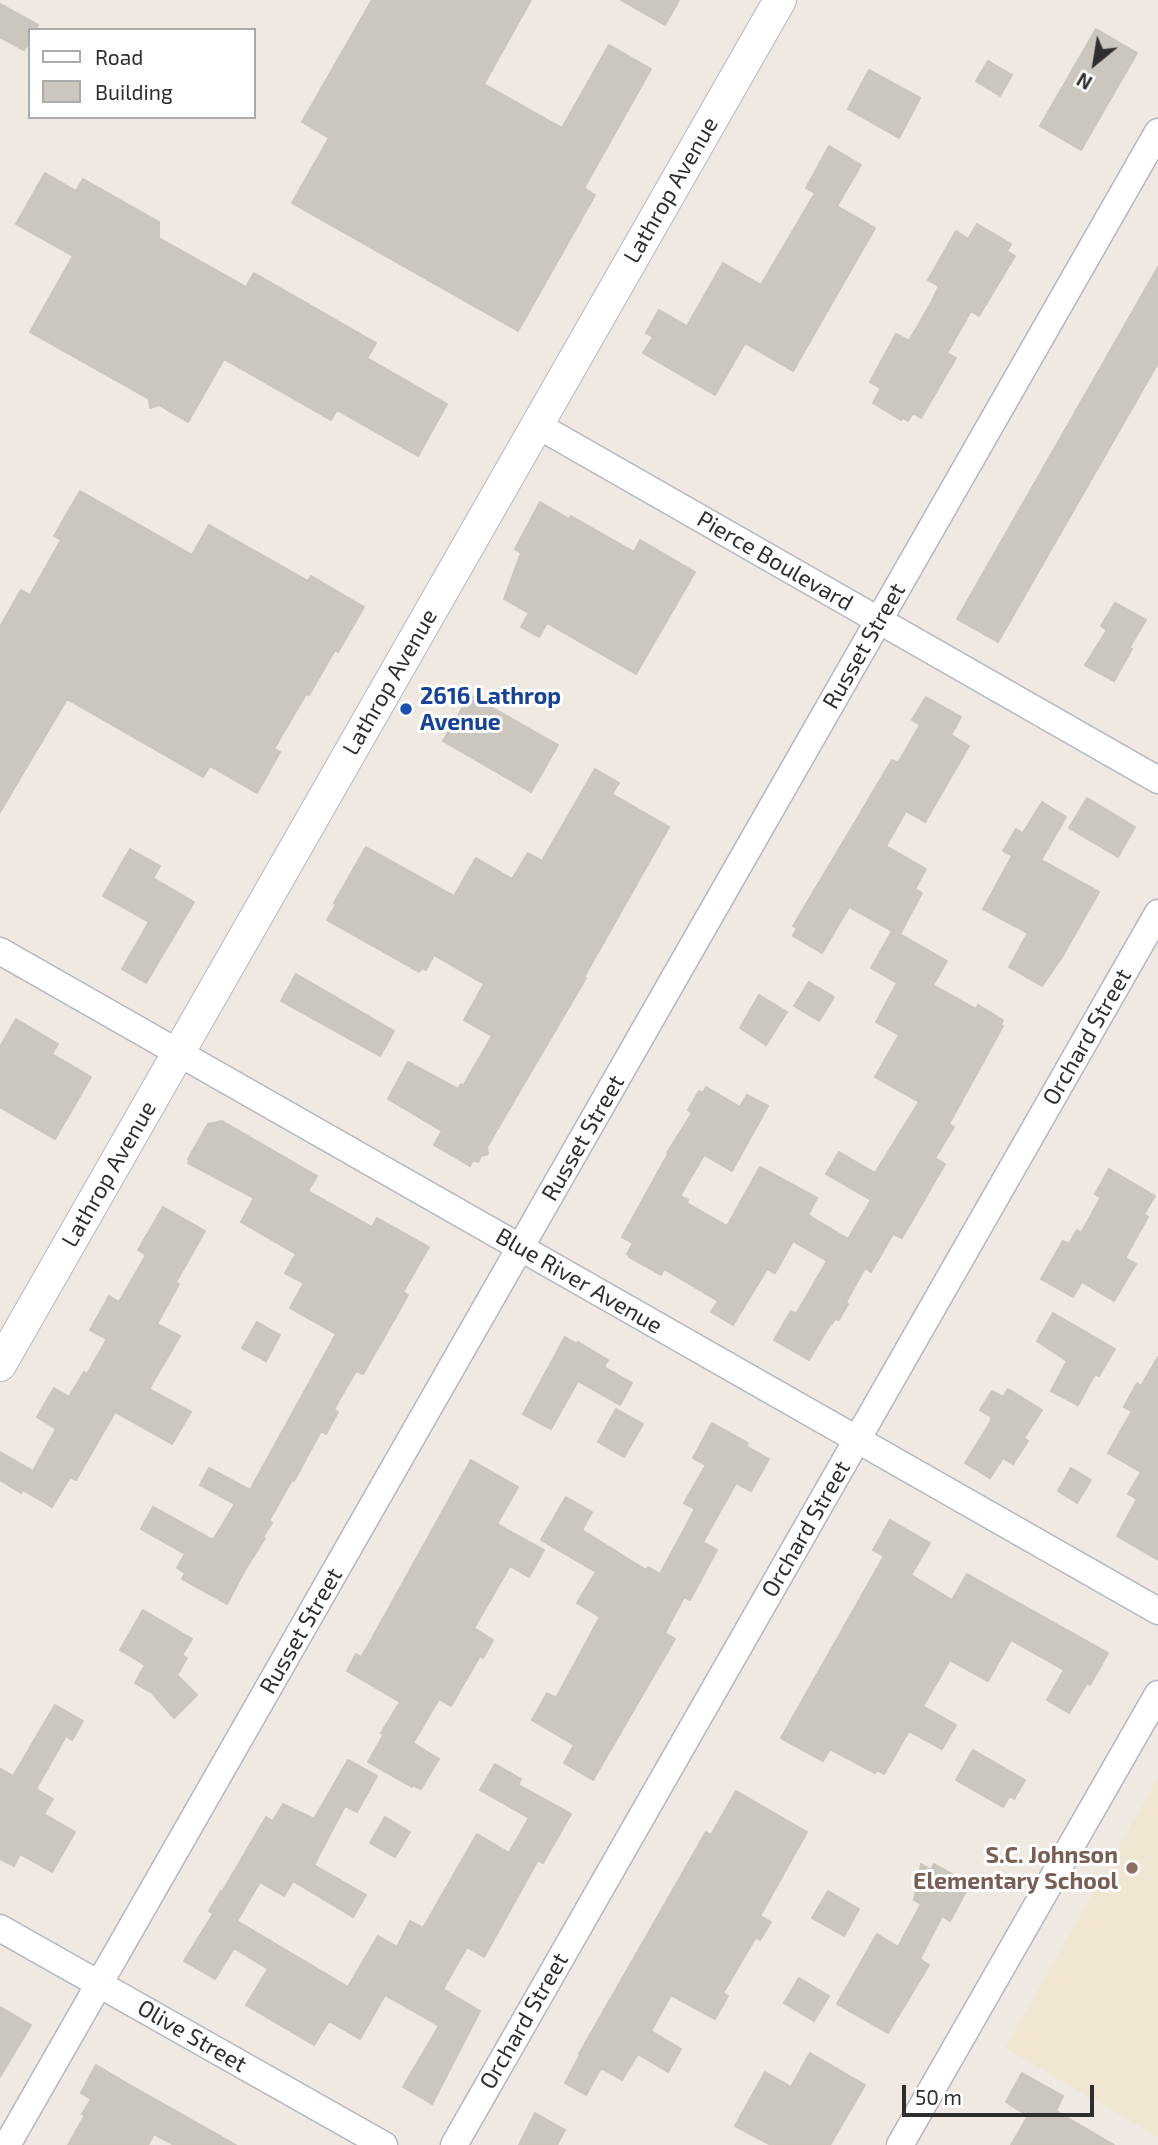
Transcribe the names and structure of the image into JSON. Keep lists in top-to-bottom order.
{
  "streets": {
    "street": [
      "Lathrop Avenue",
      "Pierce Boulevard",
      "Russet Street",
      "Orchard Street",
      "Blue River Avenue",
      "Olive Street"
    ]
  },
  "crossings": [
    ["Lathrop Avenue", "Pierce Boulevard"],
    ["Lathrop Avenue", "Blue River Avenue"],
    ["Pierce Boulevard", "Russet Street"],
    ["Russet Street", "Blue River Avenue"],
    ["Russet Street", "Olive Street"],
    ["Orchard Street", "Blue River Avenue"]
  ],
  "places": ["2616 Lathrop Avenue", "S.C. Johnson Elementary School"],
  "legend": ["Road", "Building"],
  "scale_bar": "50 m",
  "north": "bottom left"
}
